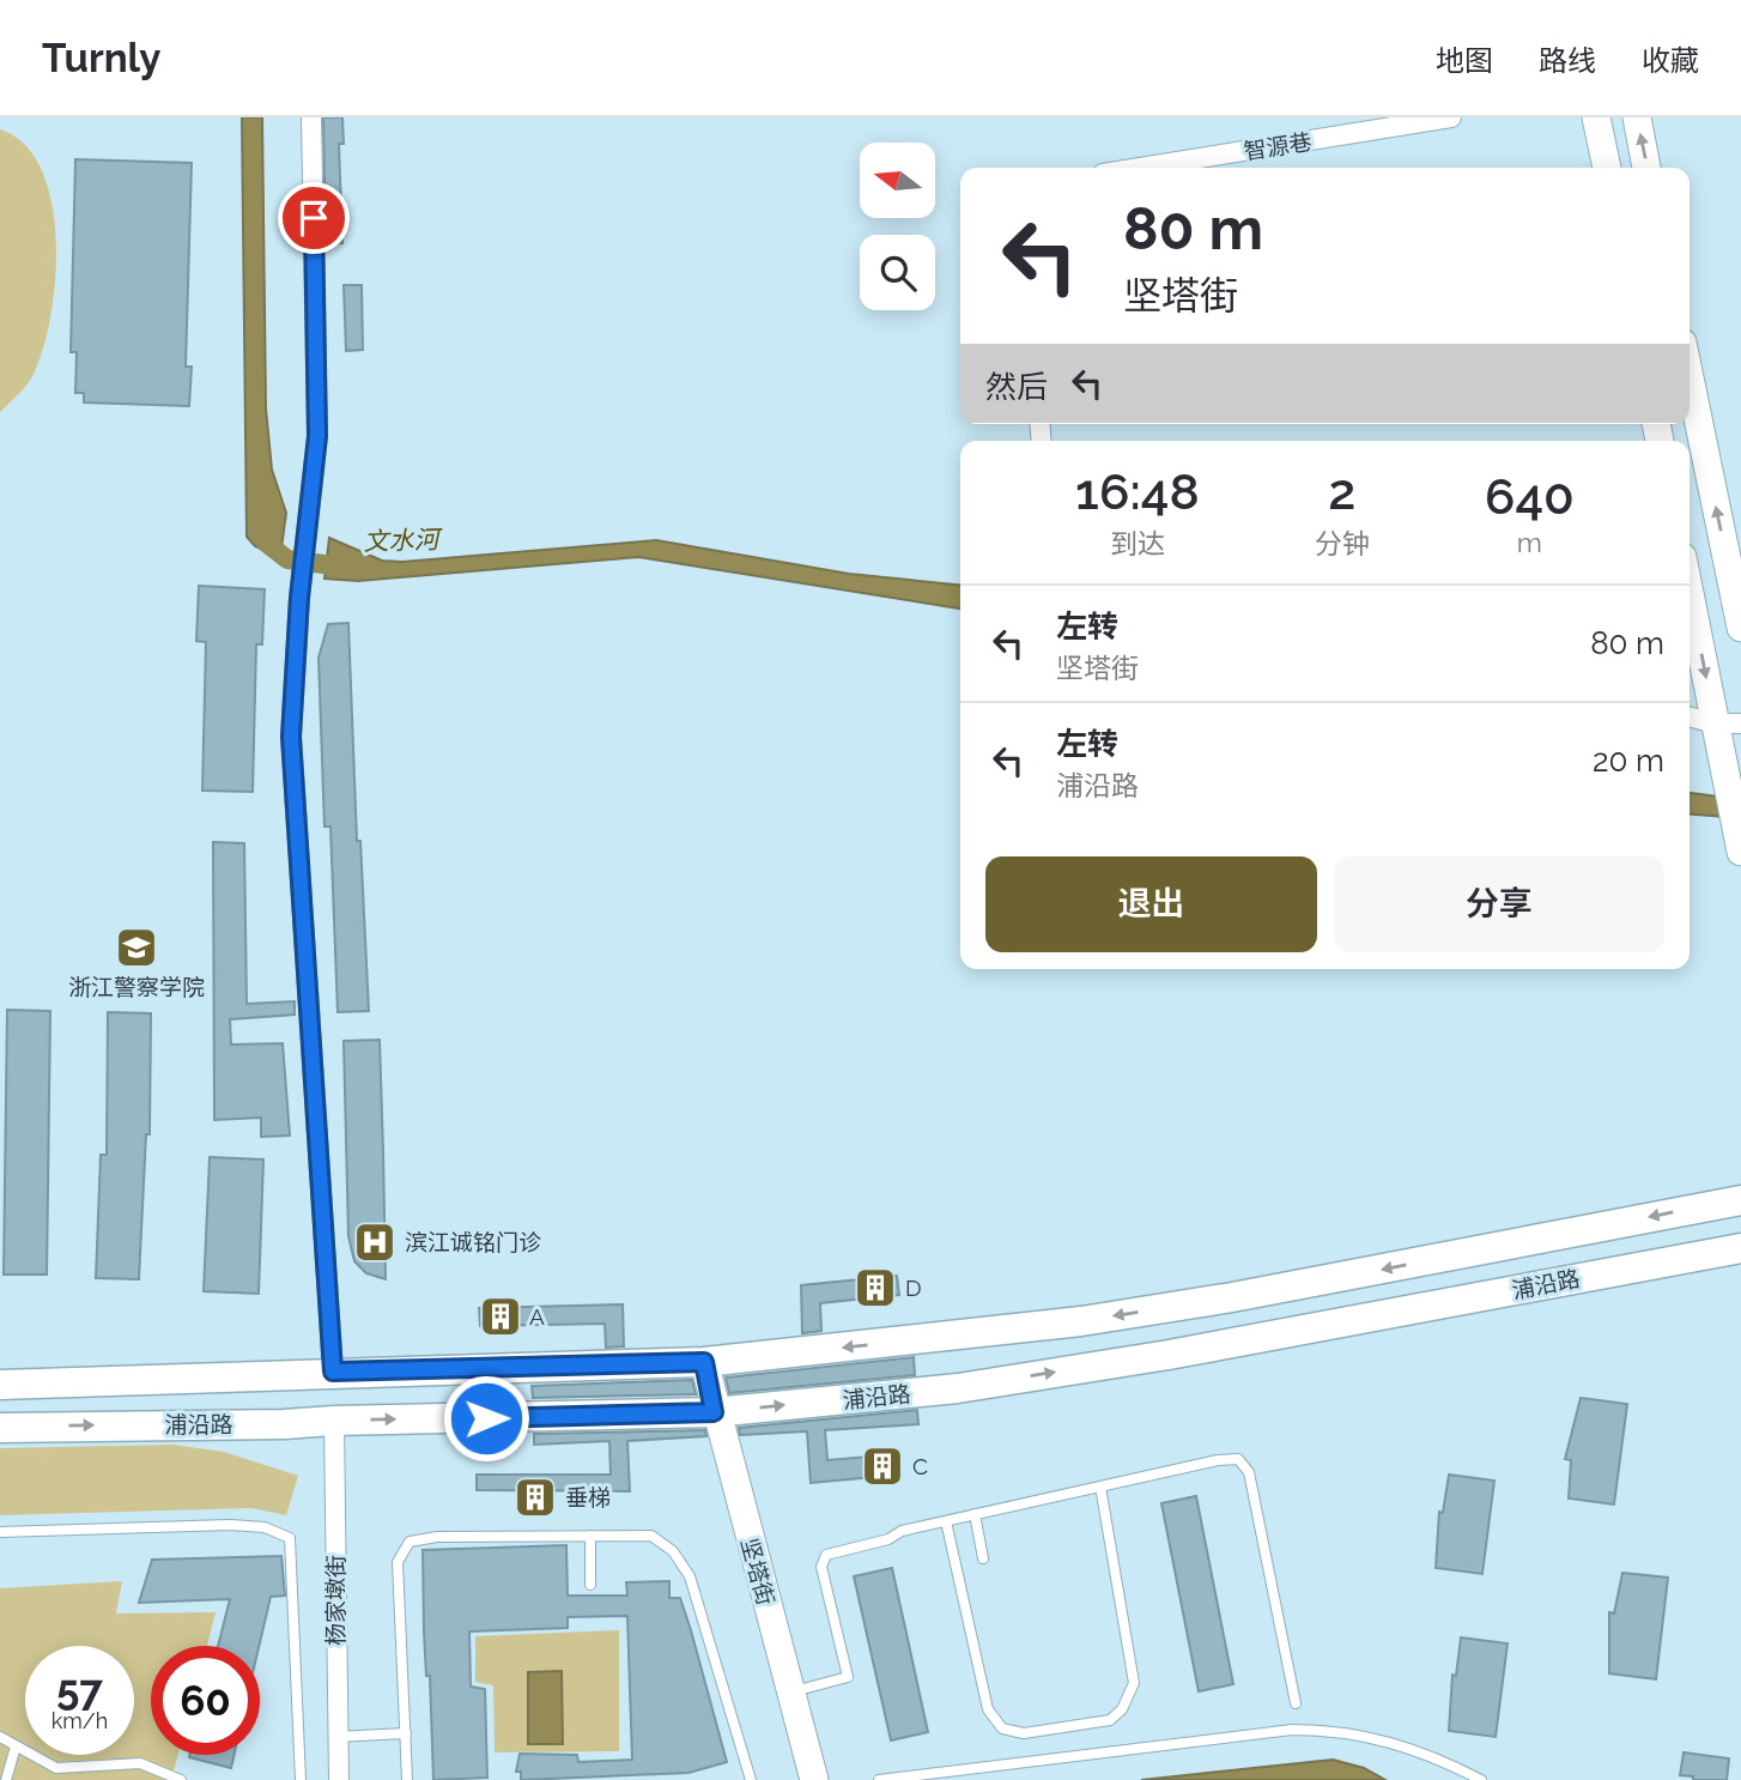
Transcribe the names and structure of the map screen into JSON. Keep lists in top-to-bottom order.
{
  "streets": {
    "main road": ["浦沿路"],
    "street": ["智源巷", "坚塔街", "杨家墩街"]
  },
  "crossings": [
    ["浦沿路", "坚塔街"],
    ["浦沿路", "杨家墩街"]
  ],
  "water": ["文水河"],
  "places": {
    "school or university": ["浙江警察学院"],
    "hospital": ["滨江诚铭门诊"],
    "building": [
      "D",
      "A",
      "C",
      "垂梯"
    ]
  },
  "north": "left",
  "page": {
    "header": "Turnly",
    "nav": ["地图", "路线", "收藏"],
    "turn": ["80 m", "坚塔街"],
    "then": "然后",
    "eta": [
      "16:48",
      "到达",
      "2",
      "分钟",
      "640",
      "m"
    ],
    "list": [
      {
        "name": "左转",
        "note": "坚塔街",
        "value": "80 m"
      },
      {
        "name": "左转",
        "note": "浦沿路",
        "value": "20 m"
      }
    ],
    "buttons": ["退出", "分享"],
    "speed": "57 km/h",
    "limit": "60"
  }
}
